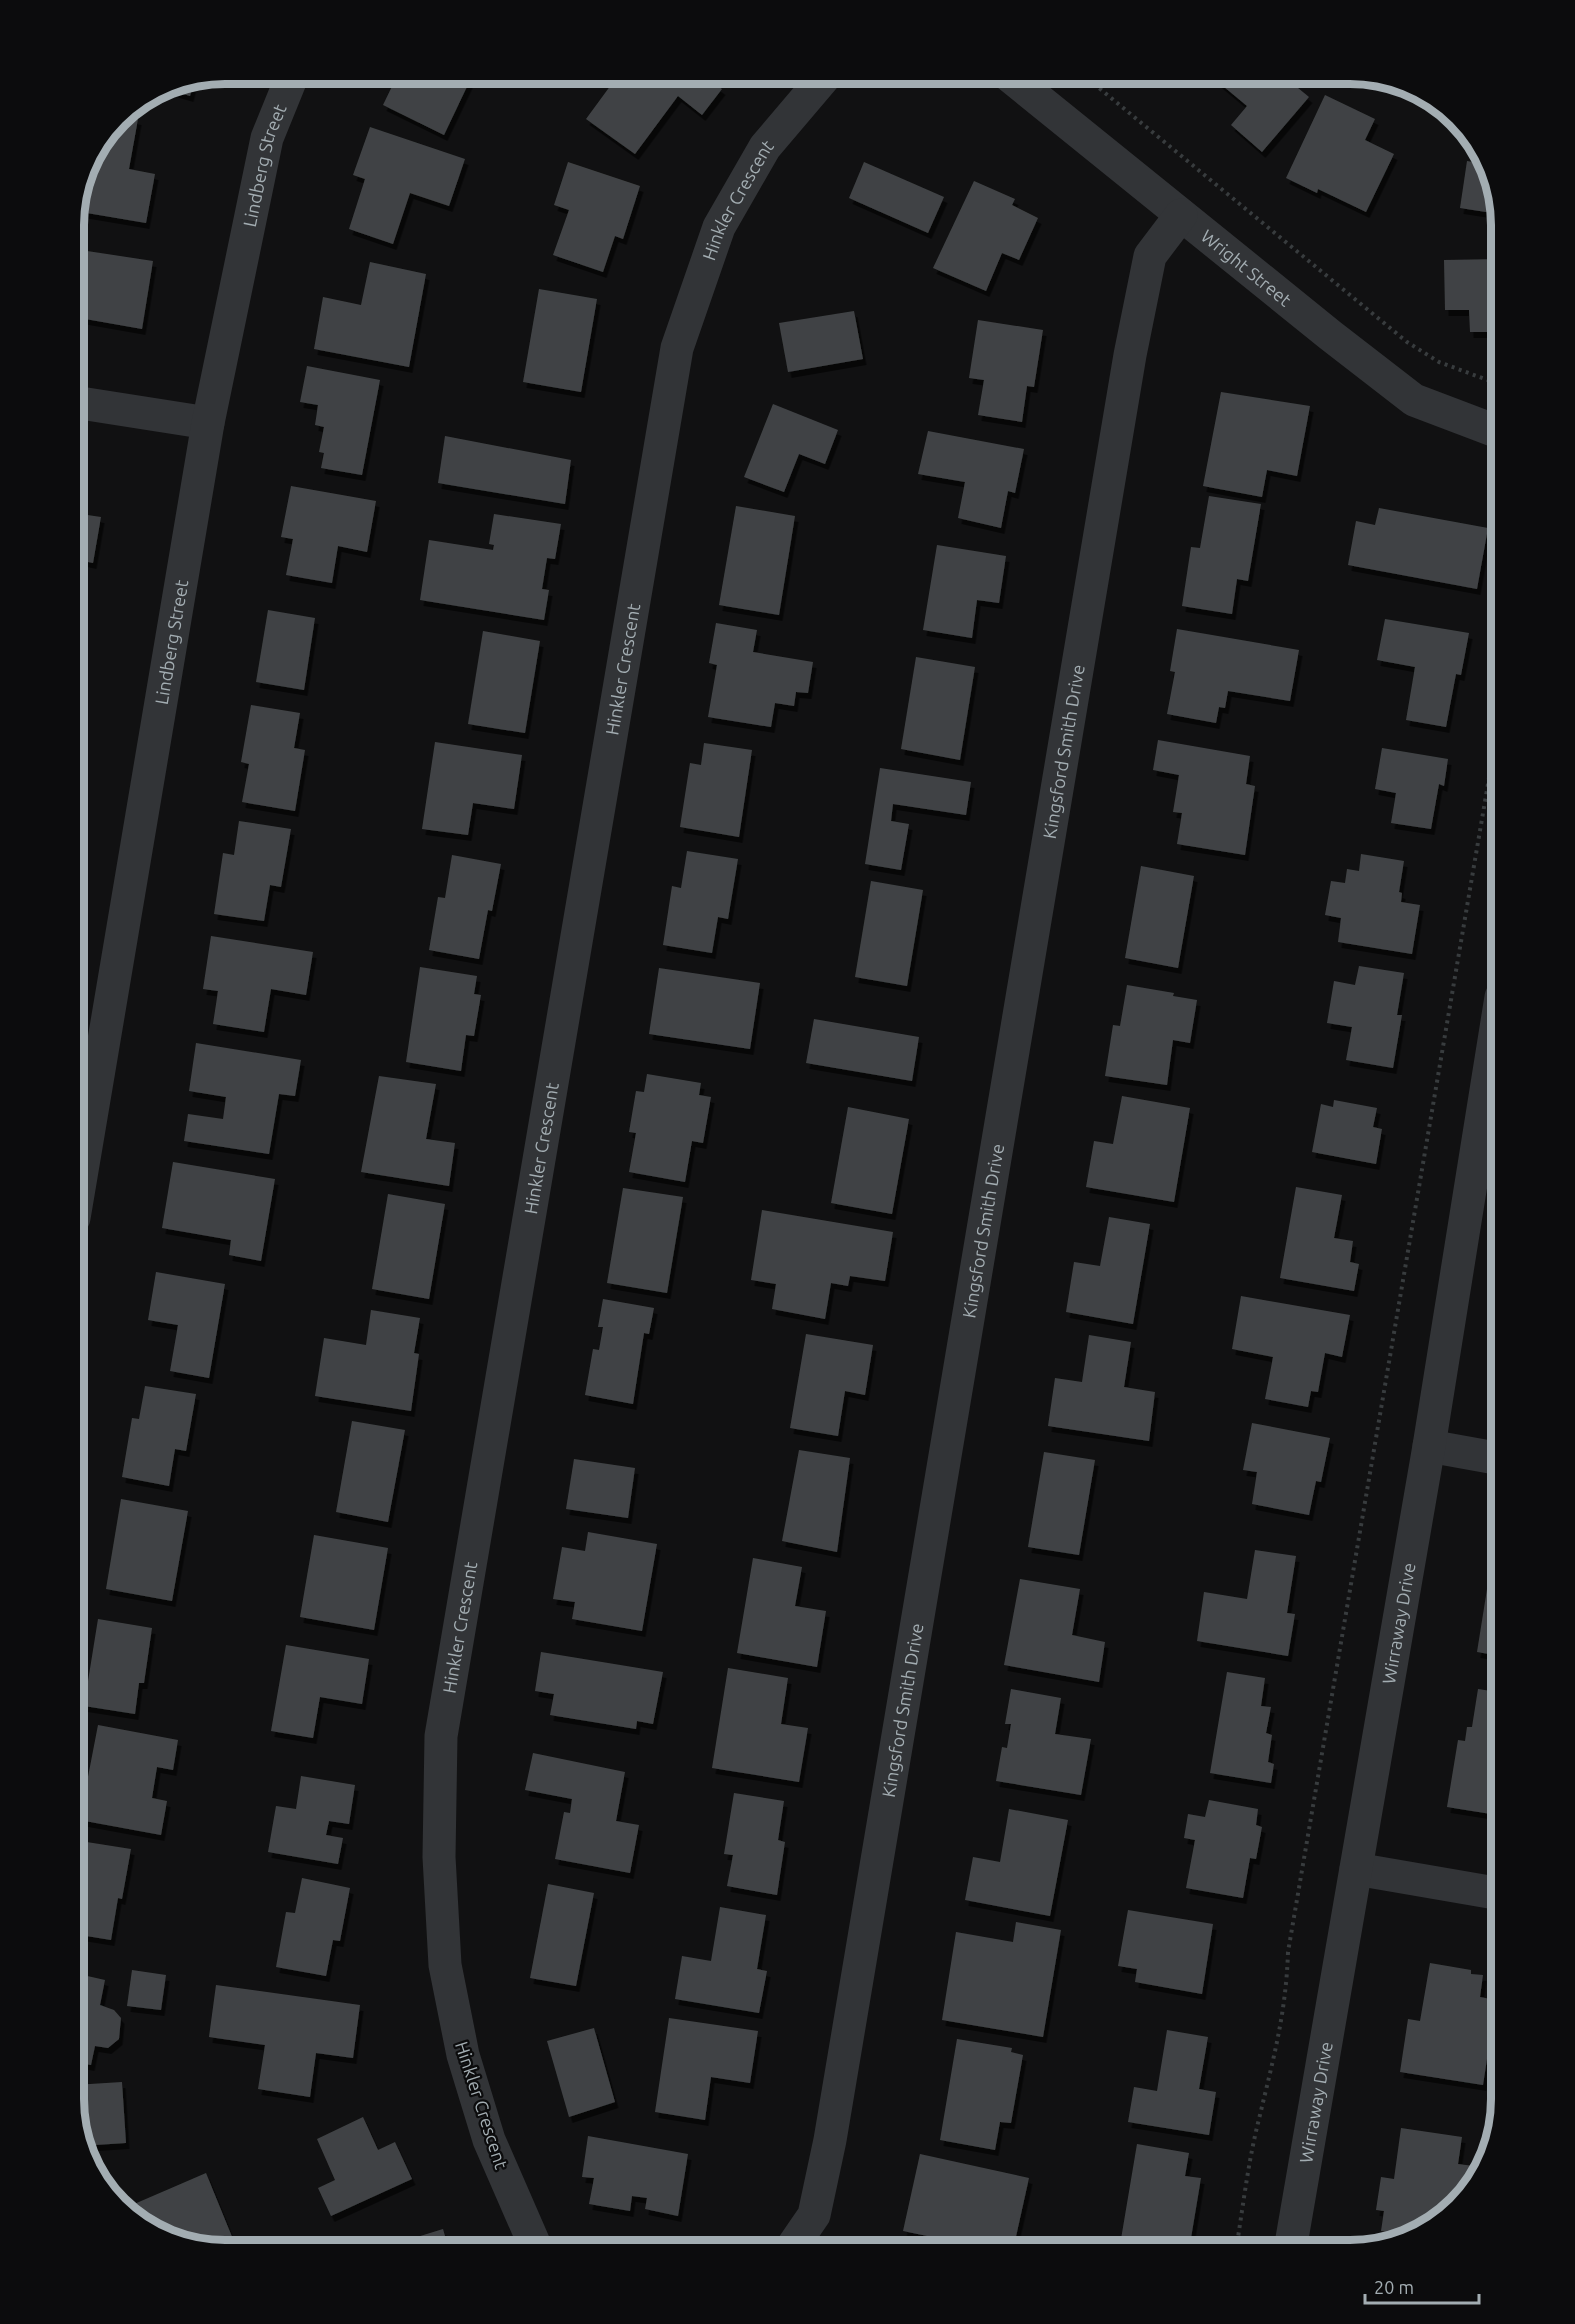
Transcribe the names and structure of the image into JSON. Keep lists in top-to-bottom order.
{
  "streets": {
    "street": [
      "Lindberg Street",
      "Hinkler Crescent",
      "Wright Street",
      "Kingsford Smith Drive",
      "Wirraway Drive"
    ]
  },
  "crossings": [
    ["Wright Street", "Kingsford Smith Drive"]
  ],
  "scale_bar": "20 m"
}
